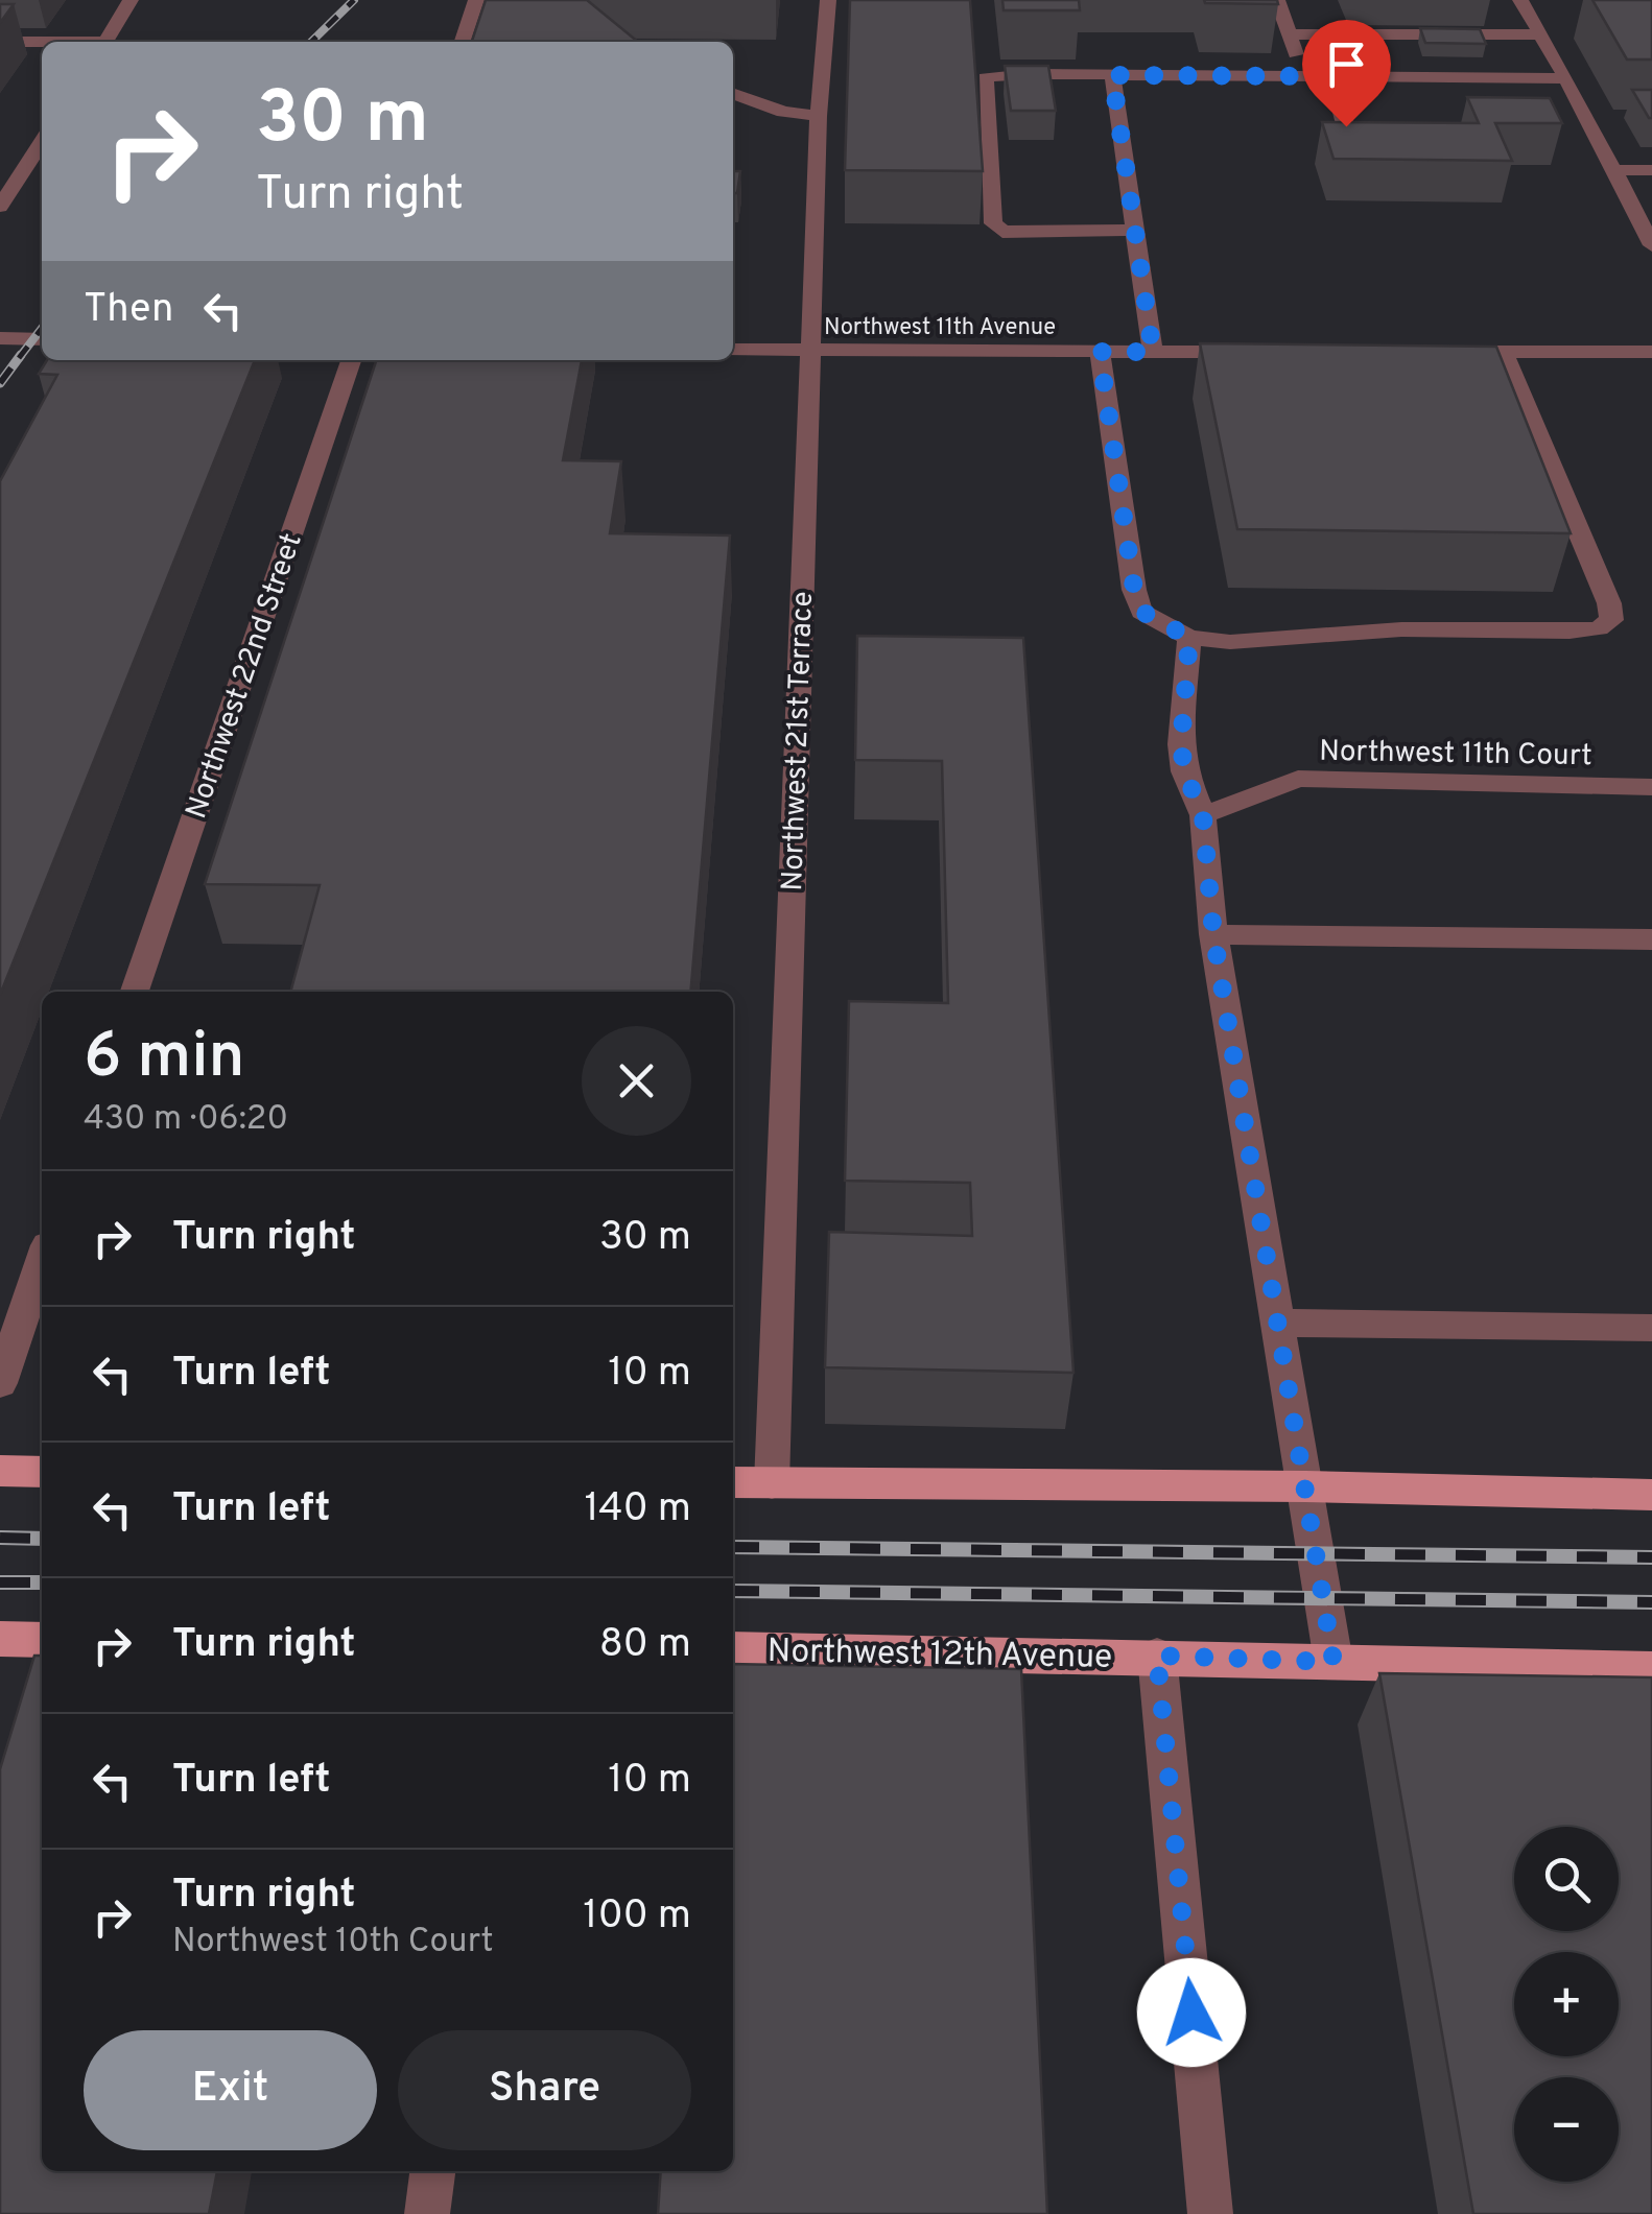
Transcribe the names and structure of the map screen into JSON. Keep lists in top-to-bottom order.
{
  "streets": {
    "main road": ["Northwest 12th Avenue"],
    "street": [
      "Northwest 11th Avenue",
      "Northwest 22nd Street",
      "Northwest 21st Terrace",
      "Northwest 11th Court"
    ]
  },
  "crossings": [
    ["Northwest 11th Avenue", "Northwest 21st Terrace"]
  ],
  "page": {
    "turn": ["30 m", "Turn right"],
    "then": "Then",
    "heading": ["6 min", "430 m · 06:20"],
    "list": [
      {
        "name": "Turn right",
        "value": "30 m"
      },
      {
        "name": "Turn left",
        "value": "10 m"
      },
      {
        "name": "Turn left",
        "value": "140 m"
      },
      {
        "name": "Turn right",
        "value": "80 m"
      },
      {
        "name": "Turn left",
        "value": "10 m"
      },
      {
        "name": "Turn right",
        "note": "Northwest 10th Court",
        "value": "100 m"
      }
    ],
    "map_buttons": ["+", "−"],
    "buttons": ["Exit", "Share"]
  }
}
